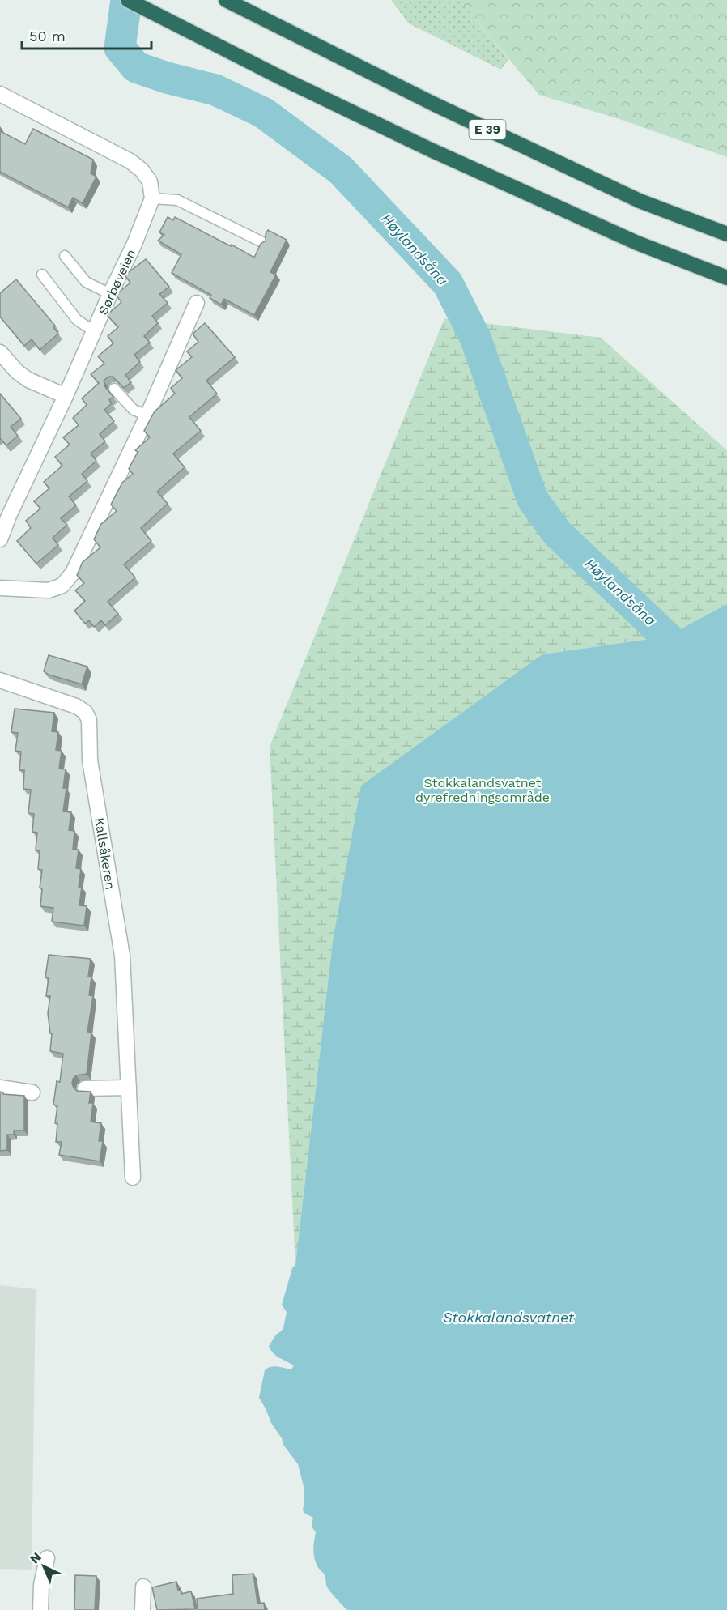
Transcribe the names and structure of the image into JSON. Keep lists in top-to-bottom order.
{
  "streets": {
    "highway": ["E 39"],
    "street": ["Sørbøveien", "Kallsåkeren"]
  },
  "water": ["Høylandsåna", "Stokkalandsvatnet"],
  "parks": ["Stokkalandsvatnet dyrefredningsområde"],
  "scale_bar": "50 m",
  "north": "top left"
}
